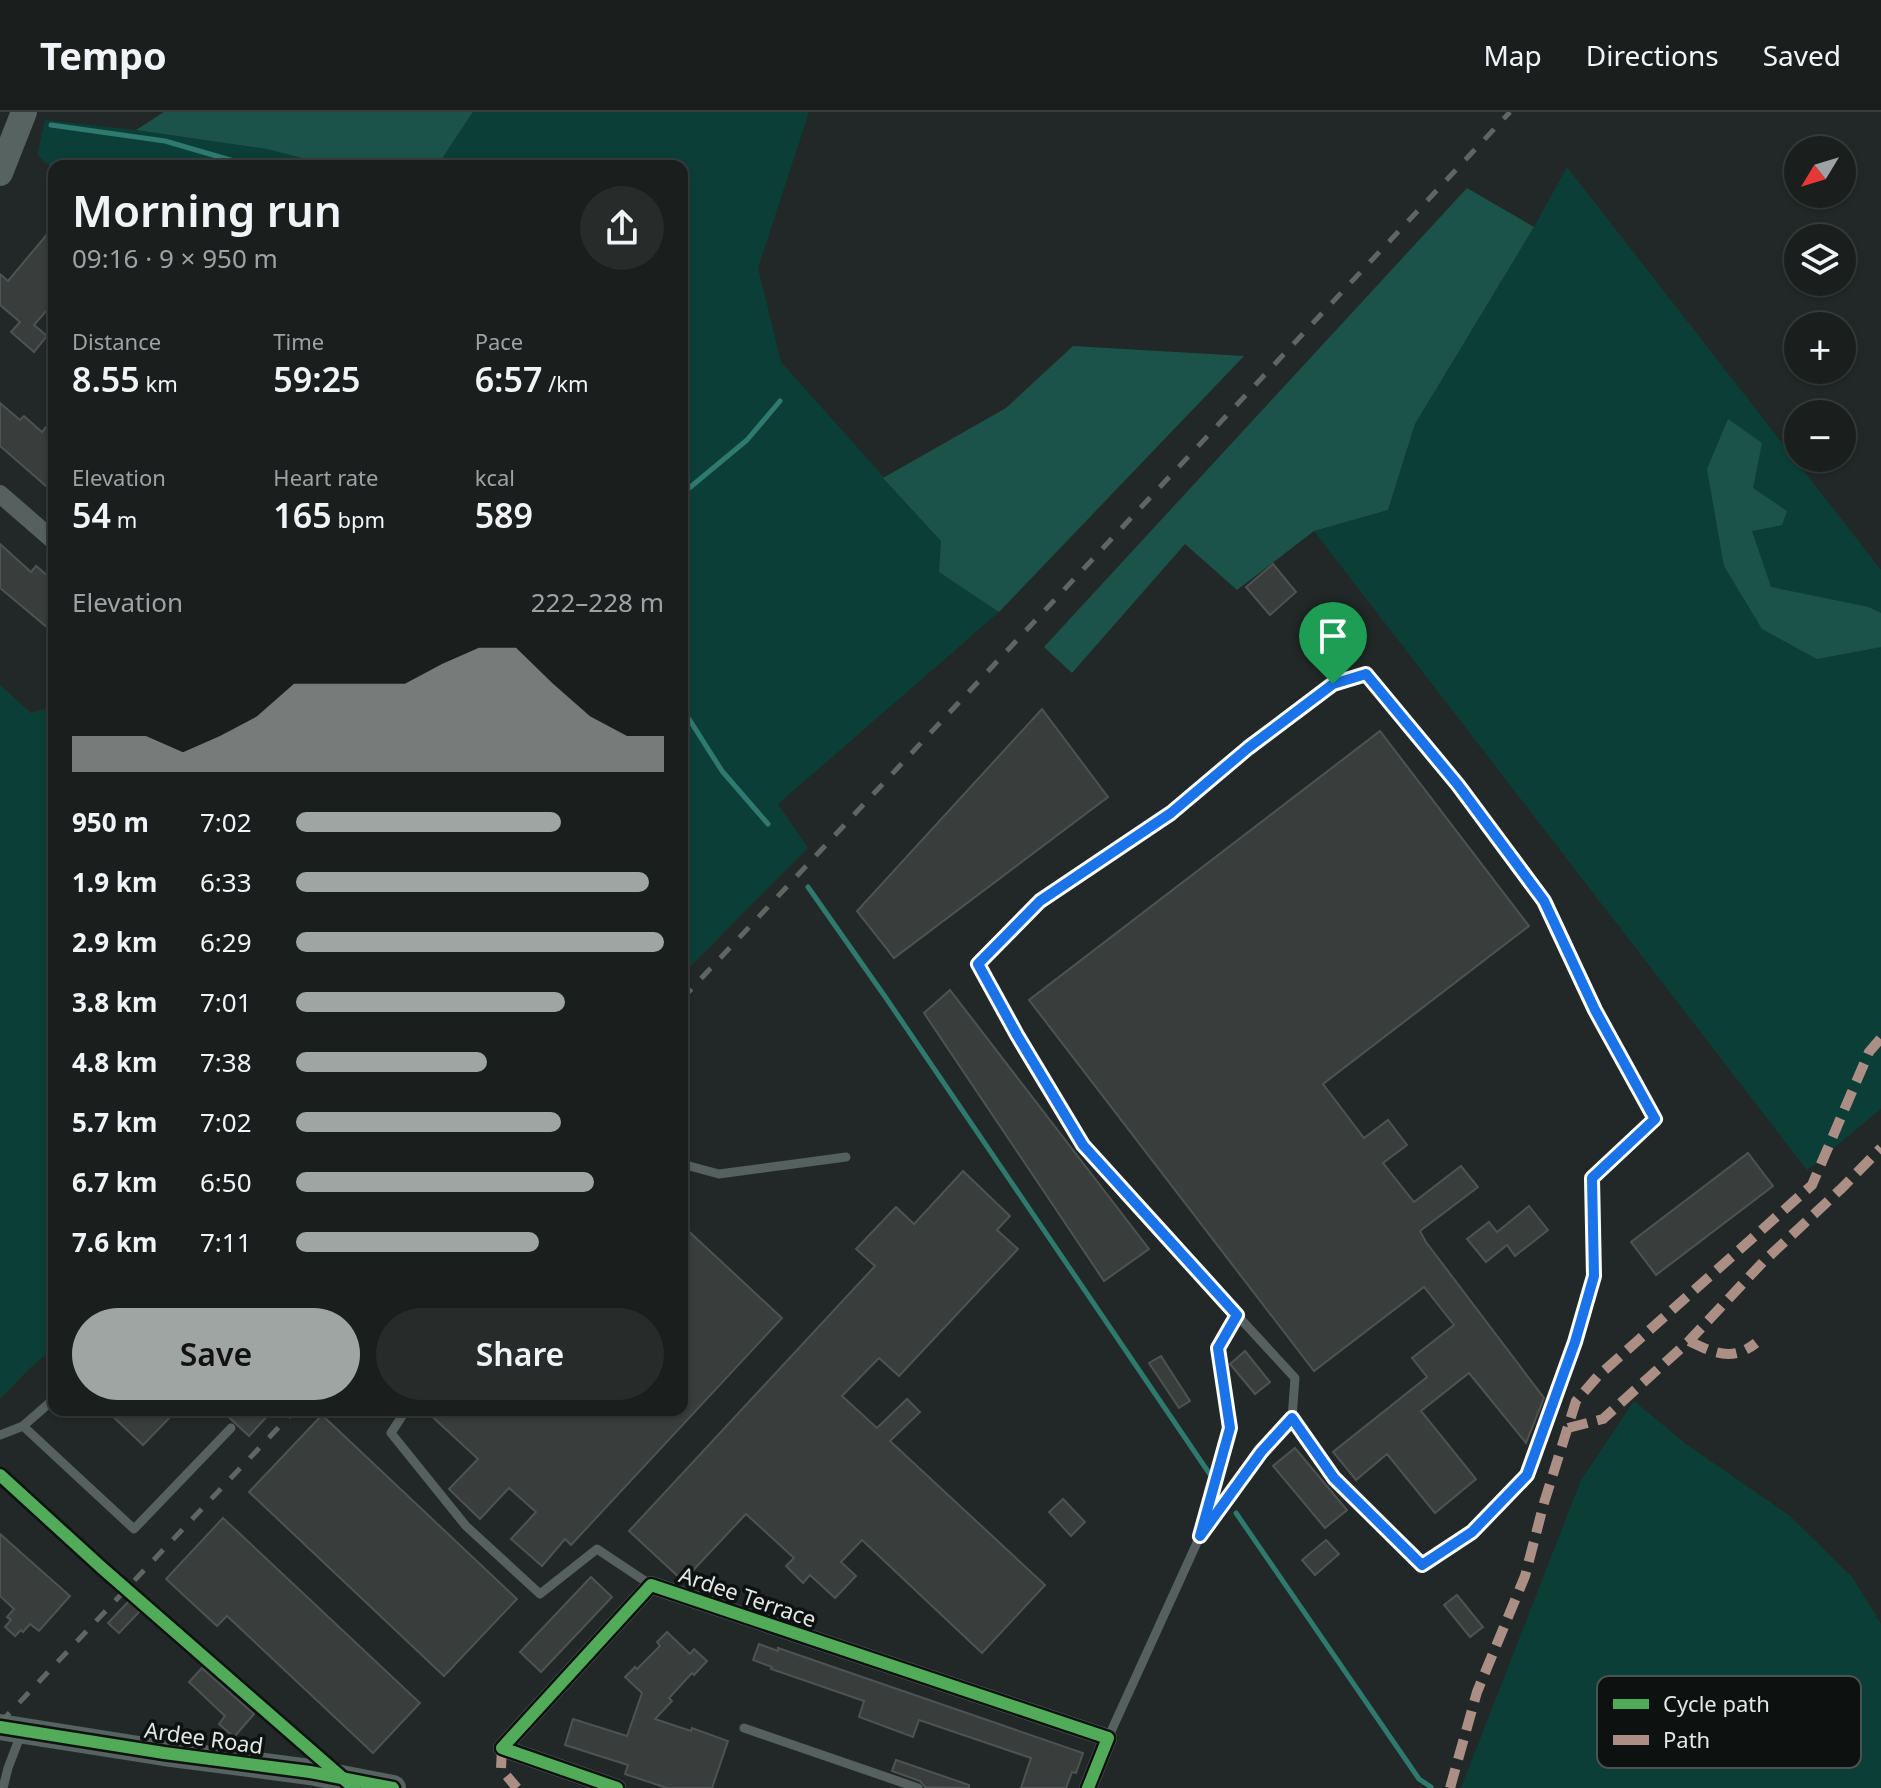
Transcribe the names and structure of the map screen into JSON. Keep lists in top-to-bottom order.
{
  "streets": {
    "main road": ["Ardee Road"],
    "street": ["Ardee Terrace"]
  },
  "legend": ["Cycle path", "Path"],
  "north": "bottom left",
  "page": {
    "header": "Tempo",
    "nav": ["Map", "Directions", "Saved"],
    "map_buttons": ["+", "−"],
    "heading": ["Morning run", "09:16 · 9 × 950 m"],
    "stats": [
      ["Distance", "8.55 km"],
      ["Time", "59:25"],
      ["Pace", "6:57 /km"],
      ["Elevation", "54 m"],
      ["Heart rate", "165 bpm"],
      ["kcal", "589"]
    ],
    "chart": ["Elevation", "222–228 m"],
    "list": [
      {
        "name": "950 m",
        "note": "7:02"
      },
      {
        "name": "1.9 km",
        "note": "6:33"
      },
      {
        "name": "2.9 km",
        "note": "6:29"
      },
      {
        "name": "3.8 km",
        "note": "7:01"
      },
      {
        "name": "4.8 km",
        "note": "7:38"
      },
      {
        "name": "5.7 km",
        "note": "7:02"
      },
      {
        "name": "6.7 km",
        "note": "6:50"
      },
      {
        "name": "7.6 km",
        "note": "7:11"
      }
    ],
    "buttons": ["Save", "Share"]
  }
}
